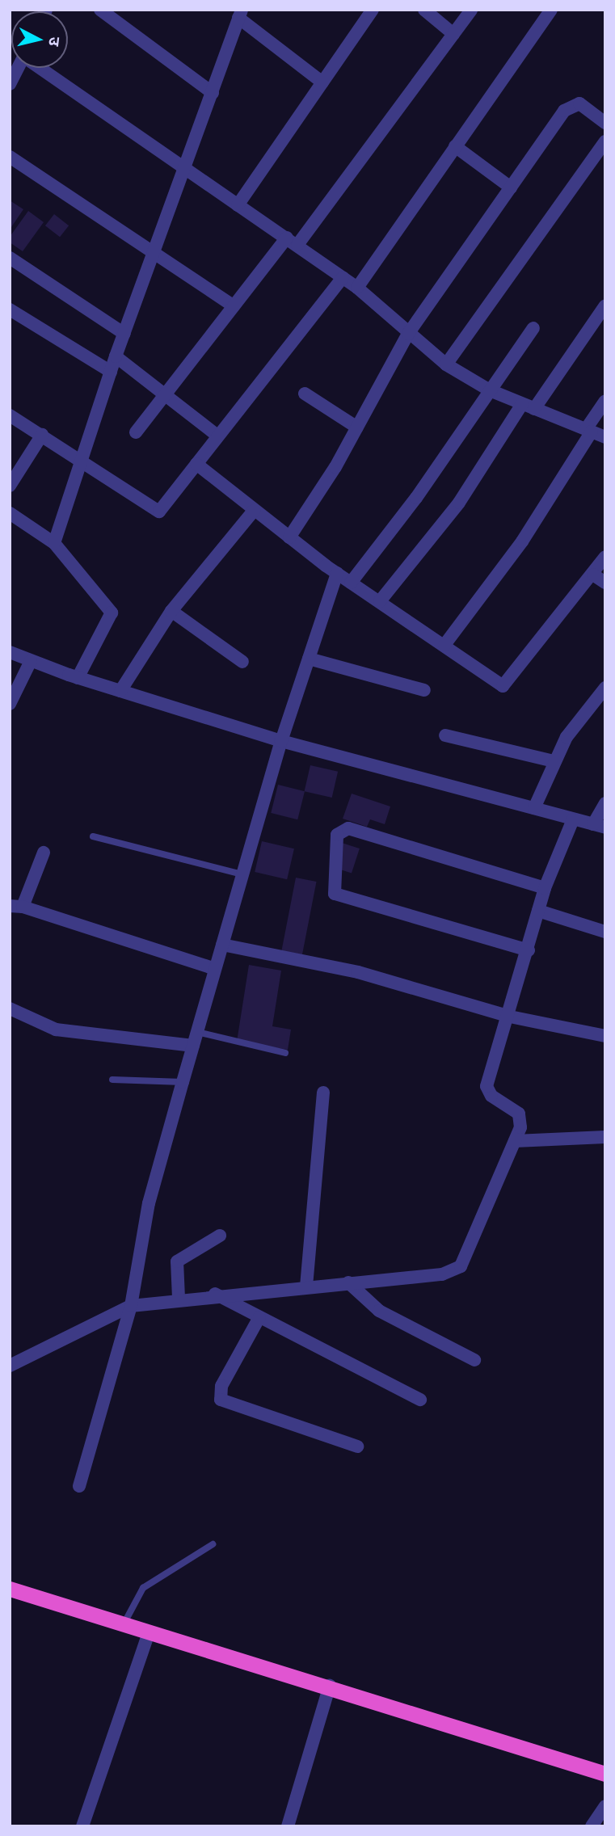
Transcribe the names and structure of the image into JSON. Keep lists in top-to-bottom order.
{
  "north": "right"
}
